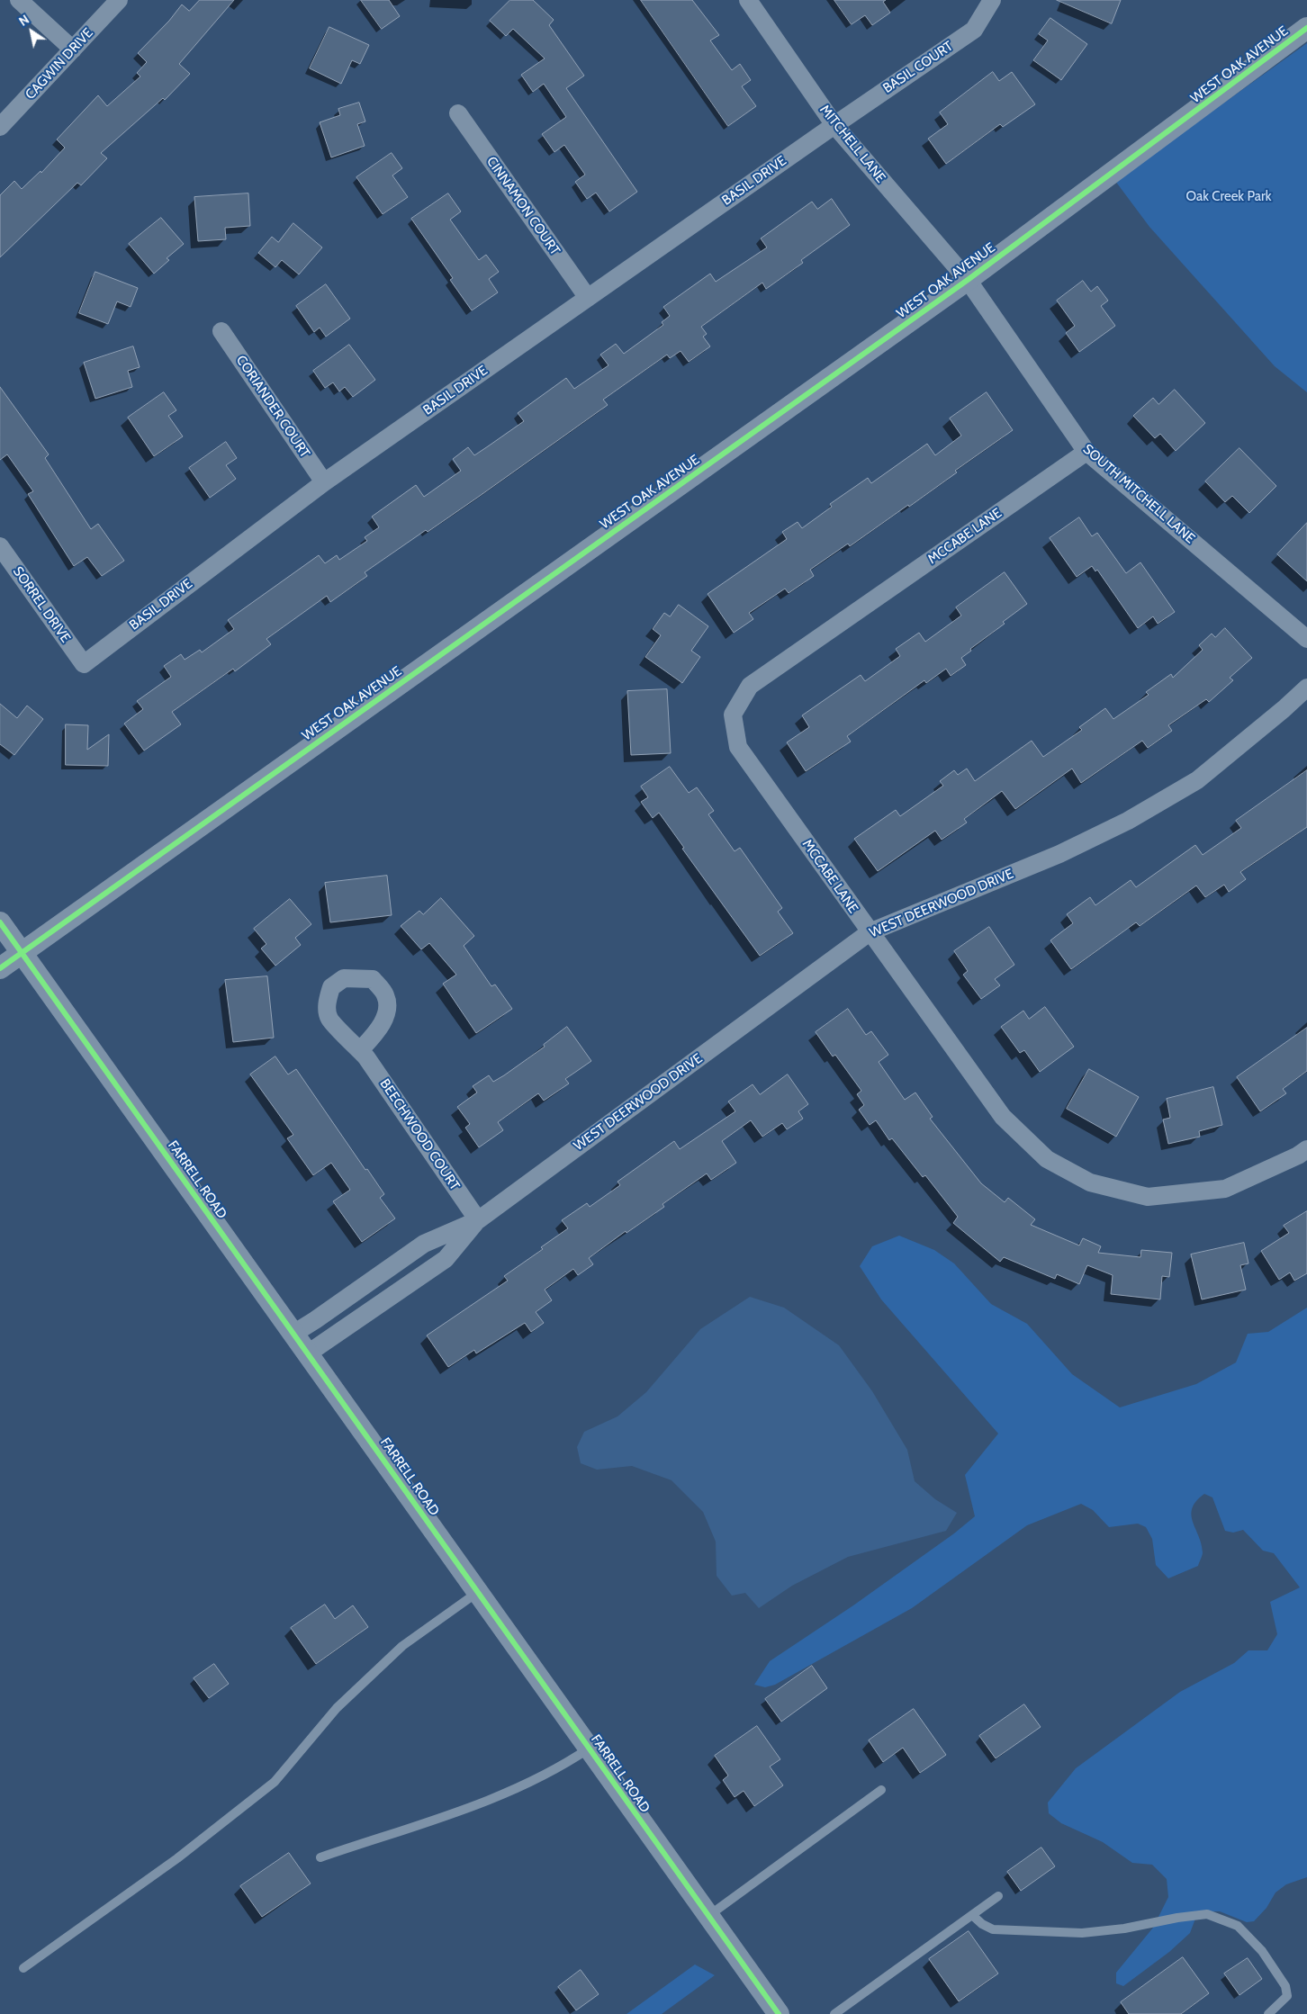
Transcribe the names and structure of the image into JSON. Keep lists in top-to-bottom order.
{
  "streets": {
    "street": [
      "CAGWIN DRIVE",
      "WEST OAK AVENUE",
      "BASIL COURT",
      "MITCHELL LANE",
      "BASIL DRIVE",
      "CINNAMON COURT",
      "CORIANDER COURT",
      "SOUTH MITCHELL LANE",
      "MCCABE LANE",
      "SORREL DRIVE",
      "WEST DEERWOOD DRIVE",
      "BEECHWOOD COURT",
      "FARRELL ROAD"
    ]
  },
  "crossings": [
    ["WEST OAK AVENUE", "MITCHELL LANE"],
    ["WEST OAK AVENUE", "SOUTH MITCHELL LANE"],
    ["WEST OAK AVENUE", "FARRELL ROAD"],
    ["BASIL COURT", "MITCHELL LANE"],
    ["BASIL COURT", "BASIL DRIVE"],
    ["MITCHELL LANE", "BASIL DRIVE"],
    ["MITCHELL LANE", "SOUTH MITCHELL LANE"],
    ["BASIL DRIVE", "CINNAMON COURT"],
    ["BASIL DRIVE", "CORIANDER COURT"],
    ["BASIL DRIVE", "SORREL DRIVE"],
    ["SOUTH MITCHELL LANE", "MCCABE LANE"],
    ["MCCABE LANE", "WEST DEERWOOD DRIVE"],
    ["WEST DEERWOOD DRIVE", "BEECHWOOD COURT"],
    ["WEST DEERWOOD DRIVE", "FARRELL ROAD"]
  ],
  "parks": ["Oak Creek Park"],
  "north": "top left"
}
